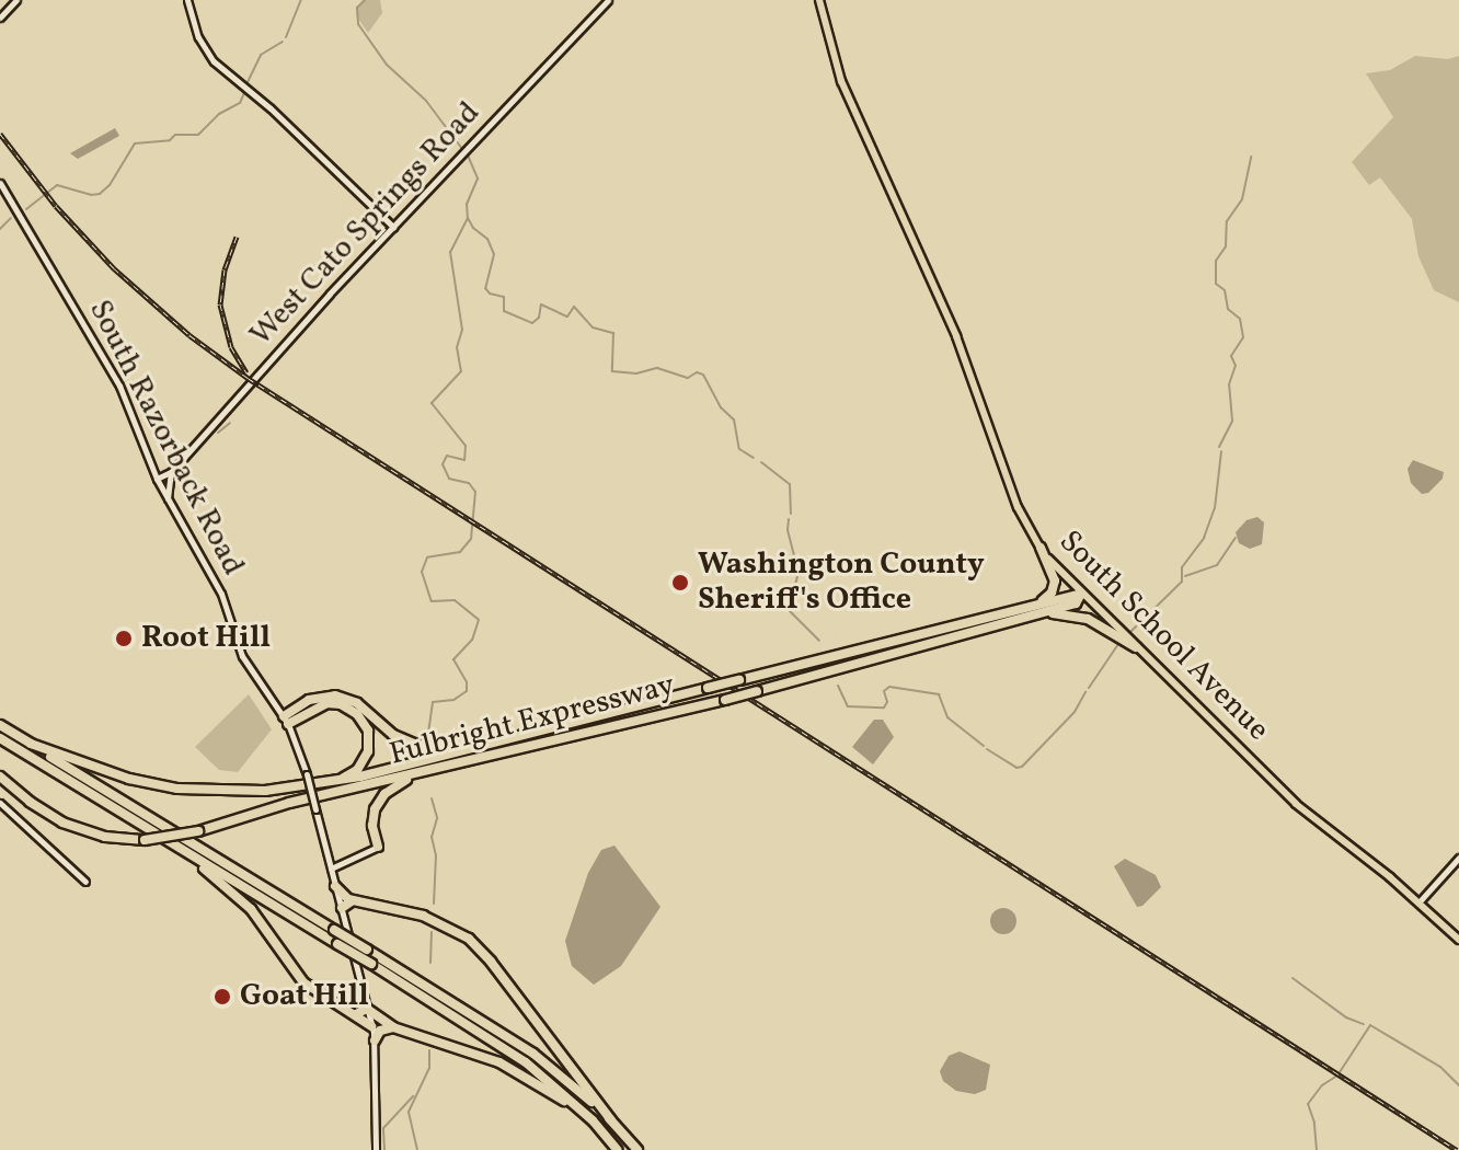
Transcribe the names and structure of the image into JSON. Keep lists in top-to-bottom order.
{
  "streets": {
    "highway": ["Fulbright Expressway"],
    "main road": ["South School Avenue"],
    "street": ["West Cato Springs Road", "South Razorback Road"]
  },
  "crossings": [
    ["West Cato Springs Road", "South Razorback Road"],
    ["South School Avenue", "Fulbright Expressway"]
  ],
  "places": ["Washington County Sheriff's Office", "Root Hill", "Goat Hill"]
}
